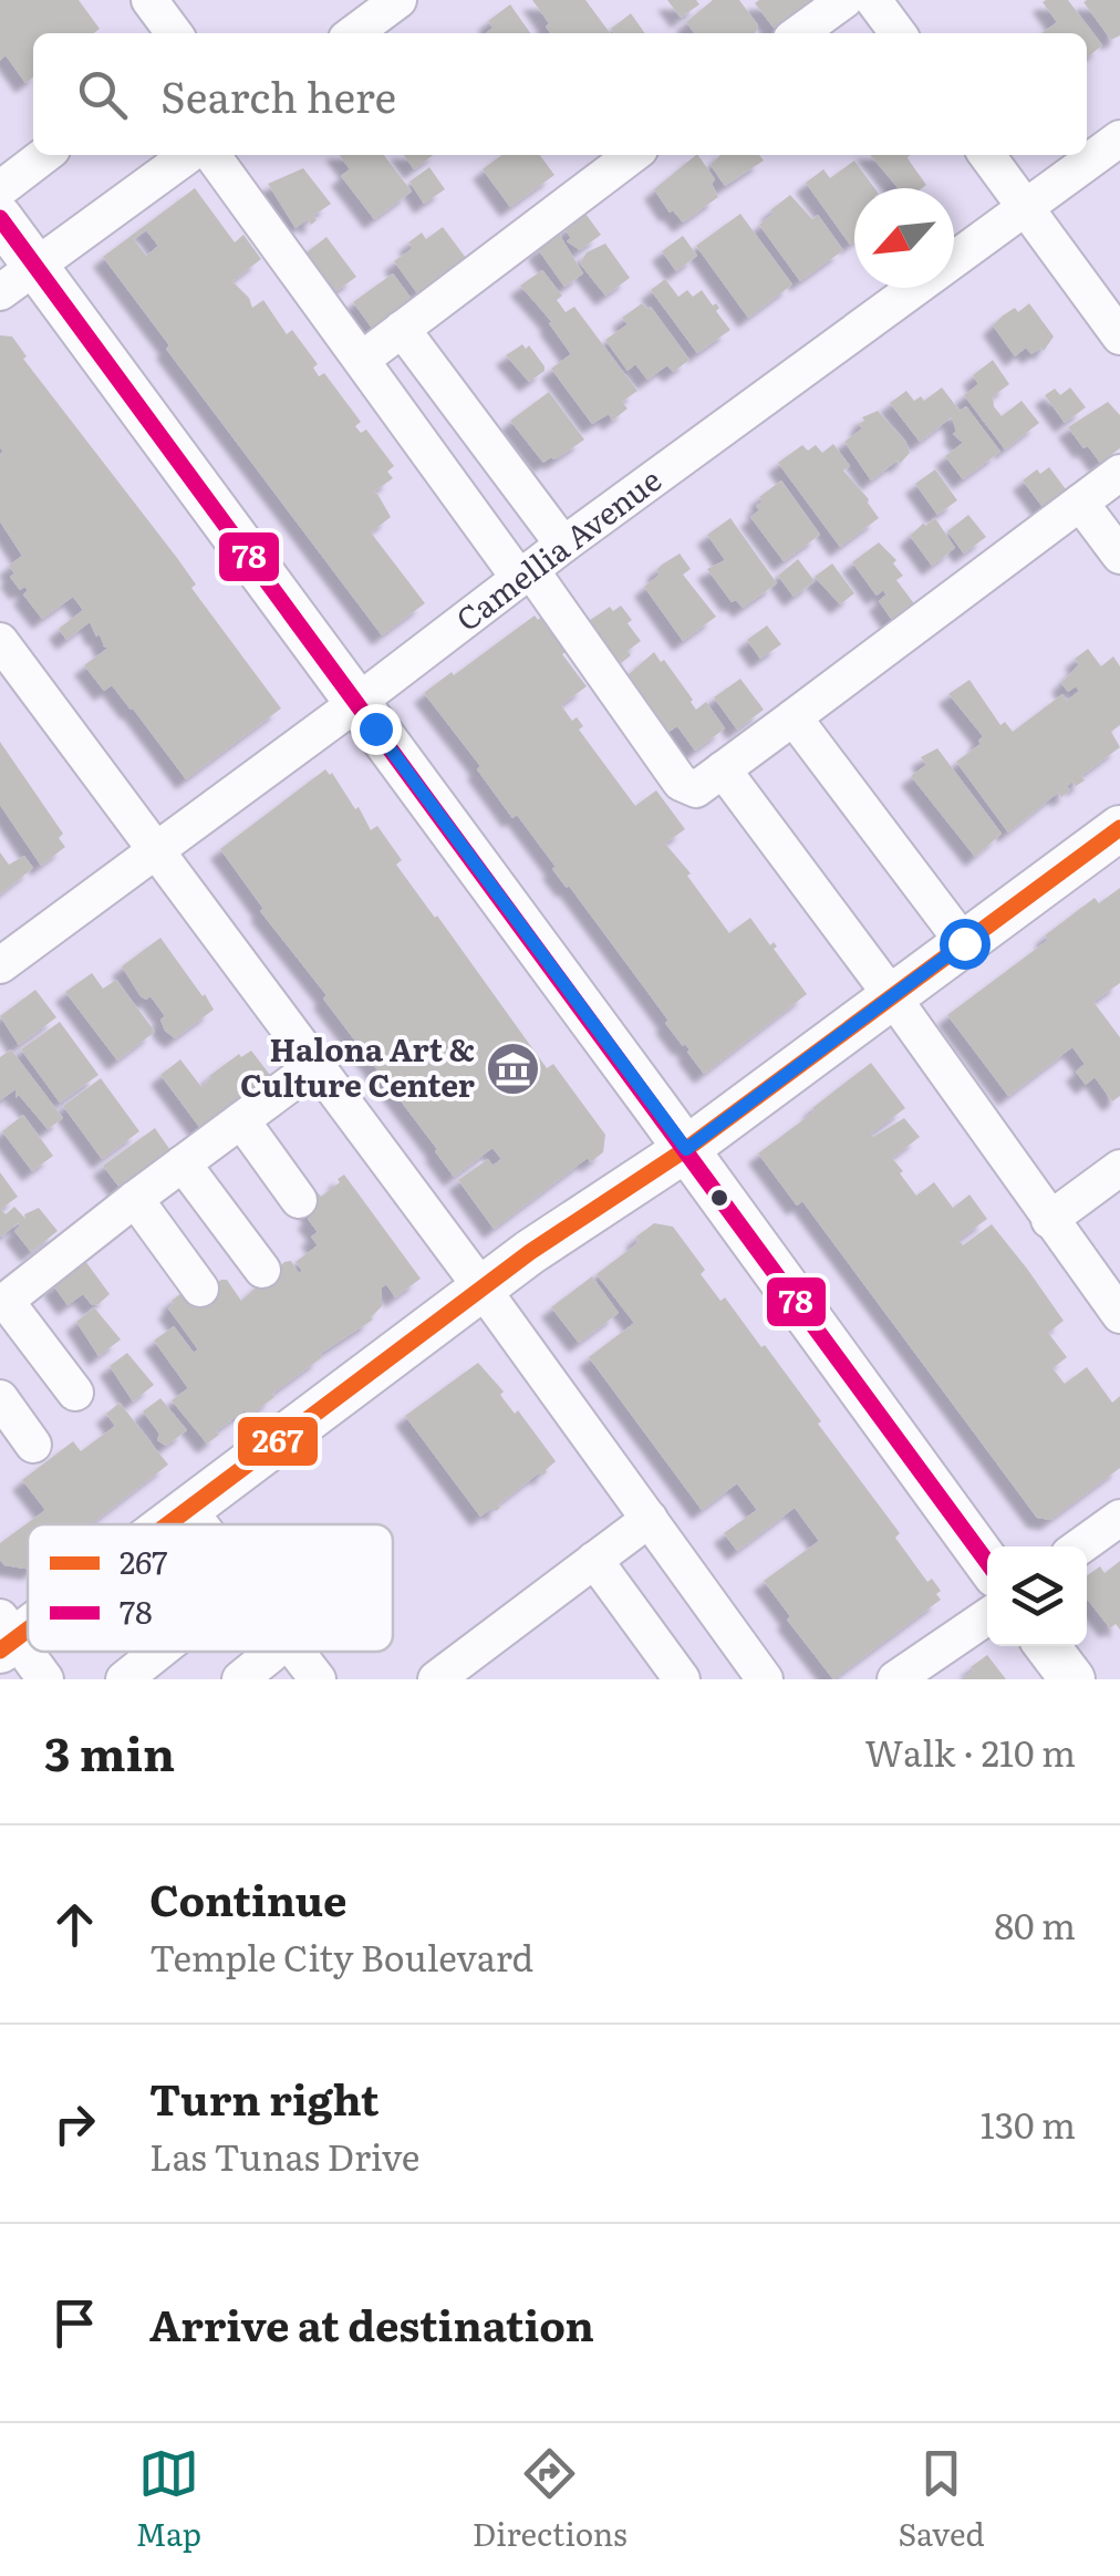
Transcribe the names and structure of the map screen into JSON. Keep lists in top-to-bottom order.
{
  "streets": {
    "street": ["Camellia Avenue"]
  },
  "places": {
    "museum": ["Halona Art & Culture Center"]
  },
  "lines": ["transit line 78", "transit line 267"],
  "legend": ["267", "78"],
  "north": "bottom left",
  "page": {
    "search": "Search here",
    "heading": ["3 min", "Walk · 210 m"],
    "list": [
      ["Continue", "Temple City Boulevard", "80 m"],
      ["Turn right", "Las Tunas Drive", "130 m"],
      "Arrive at destination"
    ],
    "nav": ["Map", "Directions", "Saved"]
  }
}
